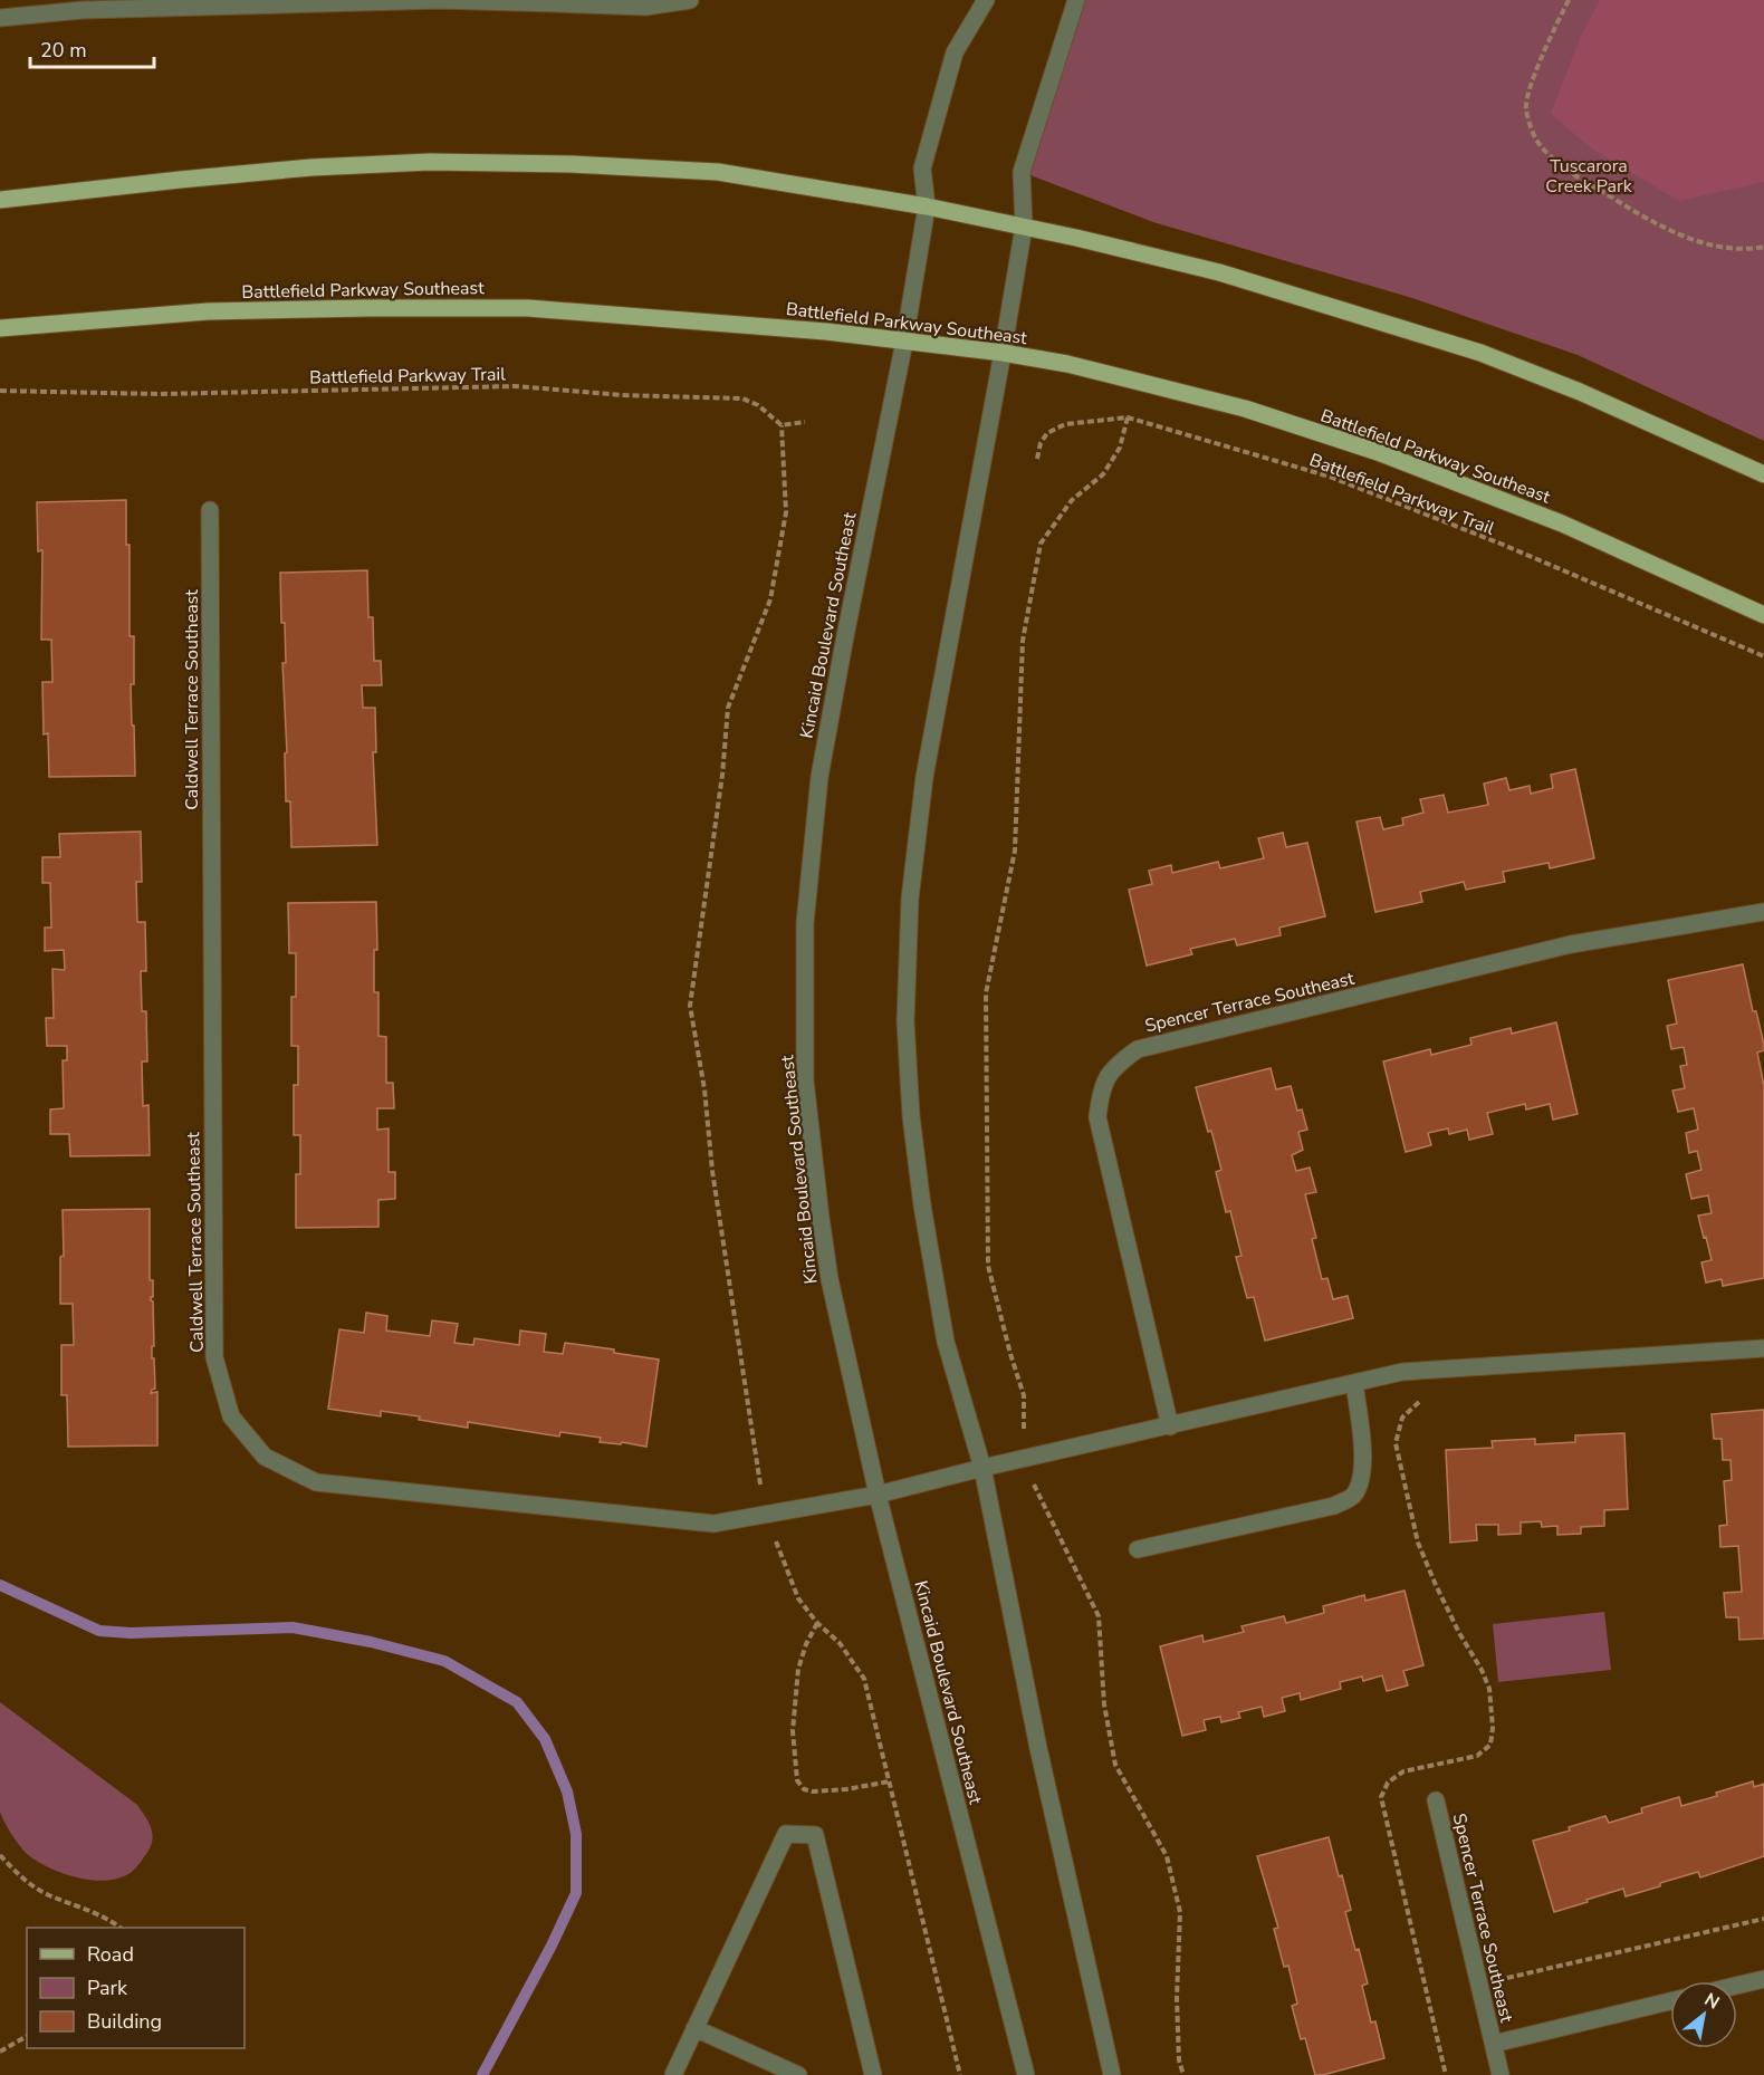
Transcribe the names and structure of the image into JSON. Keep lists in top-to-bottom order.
{
  "streets": {
    "main road": ["Battlefield Parkway Southeast"],
    "street": ["Kincaid Boulevard Southeast", "Caldwell Terrace Southeast", "Spencer Terrace Southeast"],
    "path": ["Battlefield Parkway Trail"]
  },
  "crossings": [
    ["Battlefield Parkway Southeast", "Kincaid Boulevard Southeast"],
    ["Kincaid Boulevard Southeast", "Caldwell Terrace Southeast"]
  ],
  "parks": ["Tuscarora Creek Park"],
  "legend": ["Road", "Park", "Building"],
  "scale_bar": "20 m",
  "north": "top right"
}
